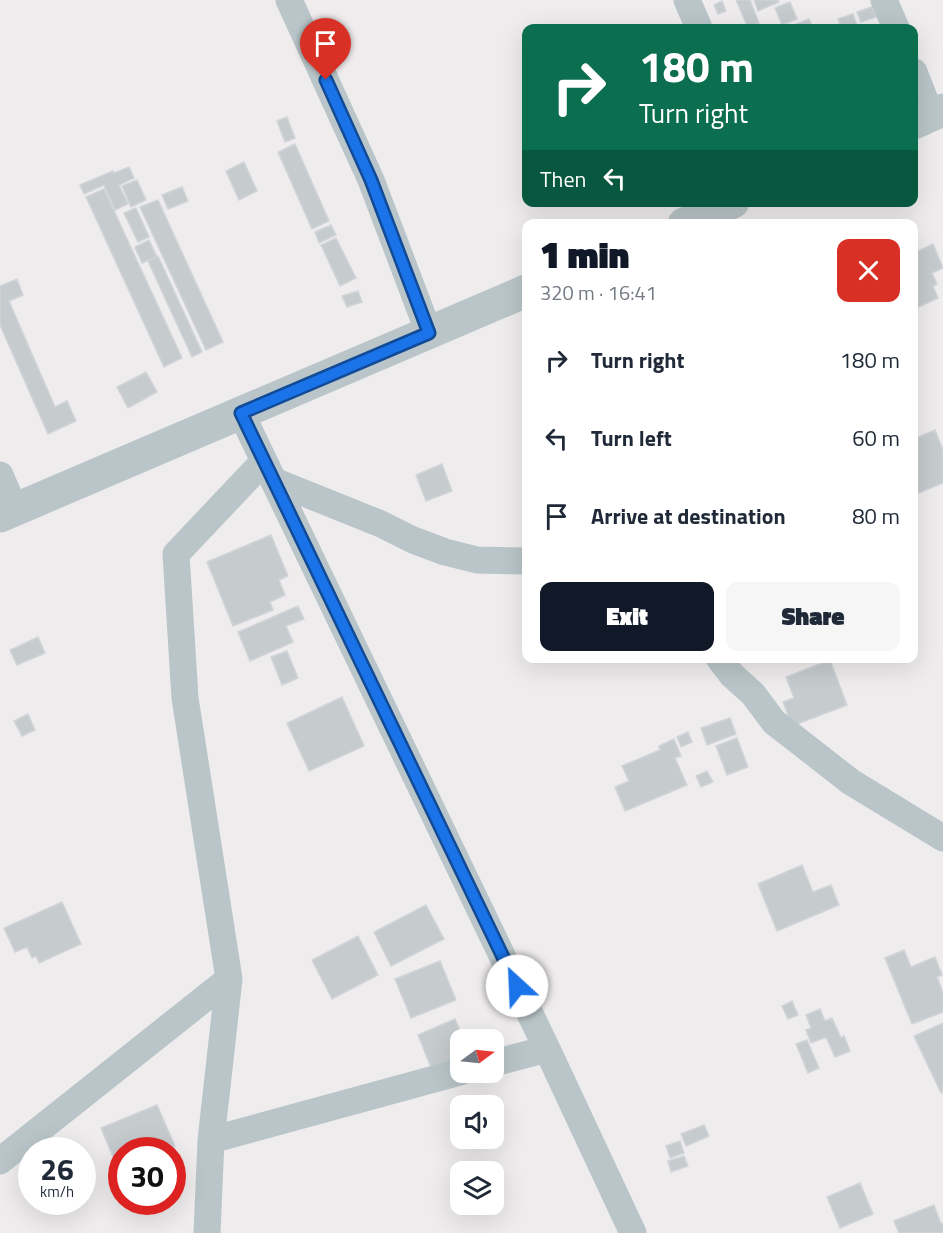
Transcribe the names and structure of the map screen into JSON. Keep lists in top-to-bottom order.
{
  "north": "right",
  "page": {
    "turn": ["180 m", "Turn right"],
    "then": "Then",
    "heading": ["1 min", "320 m · 16:41"],
    "list": [
      {
        "name": "Turn right",
        "value": "180 m"
      },
      {
        "name": "Turn left",
        "value": "60 m"
      },
      {
        "name": "Arrive at destination",
        "value": "80 m"
      }
    ],
    "buttons": ["Exit", "Share"],
    "speed": "26 km/h",
    "limit": "30"
  }
}
